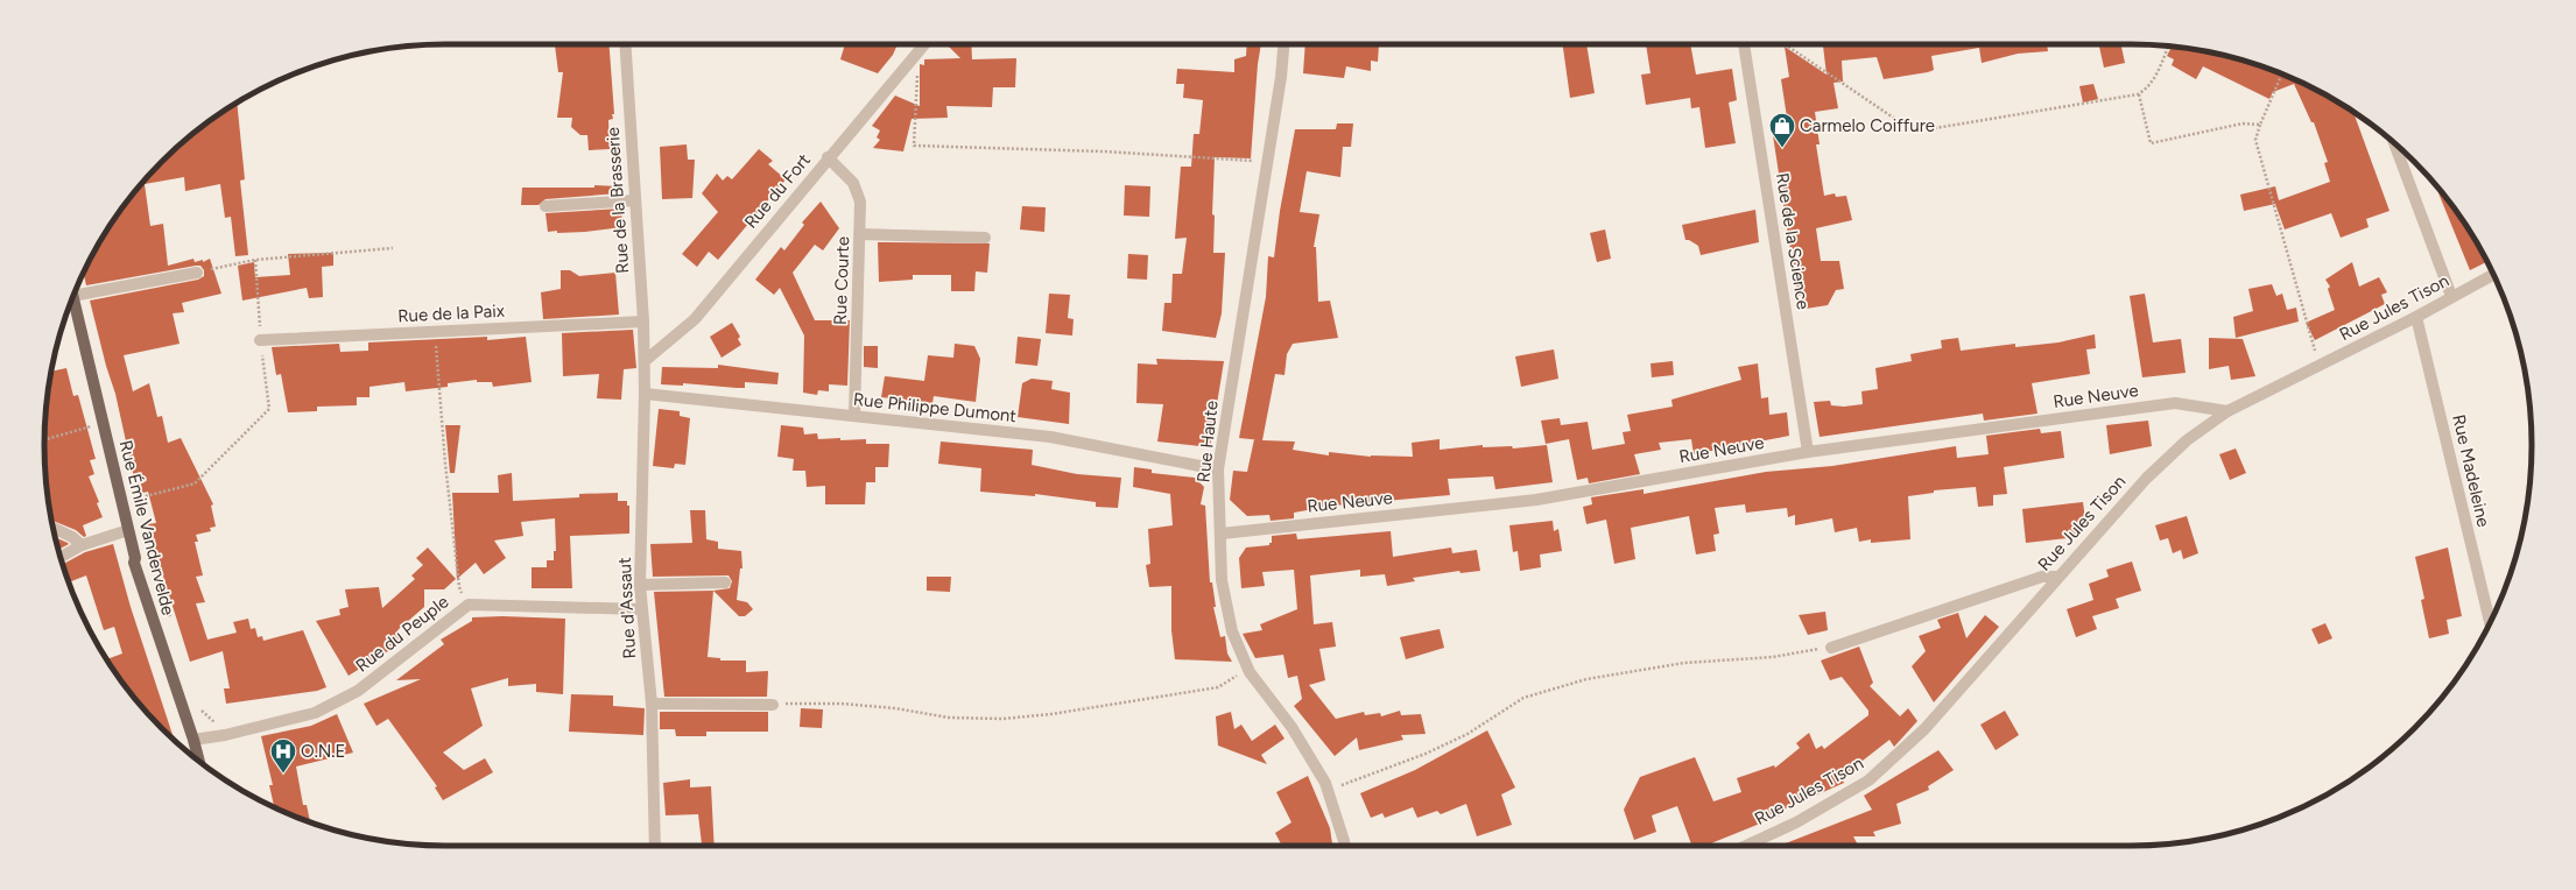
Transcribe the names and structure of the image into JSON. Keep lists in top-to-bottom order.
{
  "streets": {
    "main road": ["Rue Émile Vandervelde"],
    "street": [
      "Rue du Fort",
      "Rue de la Brasserie",
      "Rue de la Science",
      "Rue Courte",
      "Rue Jules Tison",
      "Rue de la Paix",
      "Rue Neuve",
      "Rue Philippe Dumont",
      "Rue Haute",
      "Rue Madeleine",
      "Rue d'Assaut",
      "Rue du Peuple"
    ]
  },
  "crossings": [
    ["Rue du Fort", "Rue de la Brasserie"],
    ["Rue du Fort", "Rue Courte"],
    ["Rue du Fort", "Rue d'Assaut"],
    ["Rue de la Brasserie", "Rue de la Paix"],
    ["Rue de la Brasserie", "Rue d'Assaut"],
    ["Rue de la Science", "Rue Neuve"],
    ["Rue Courte", "Rue Philippe Dumont"],
    ["Rue Jules Tison", "Rue Neuve"],
    ["Rue Jules Tison", "Rue Madeleine"],
    ["Rue Neuve", "Rue Haute"],
    ["Rue Philippe Dumont", "Rue Haute"],
    ["Rue Philippe Dumont", "Rue d'Assaut"],
    ["Rue Émile Vandervelde", "Rue du Peuple"],
    ["Rue d'Assaut", "Rue du Peuple"]
  ],
  "places": {
    "shop": ["Carmelo Coiffure"],
    "hospital": ["O.N.E"]
  }
}
